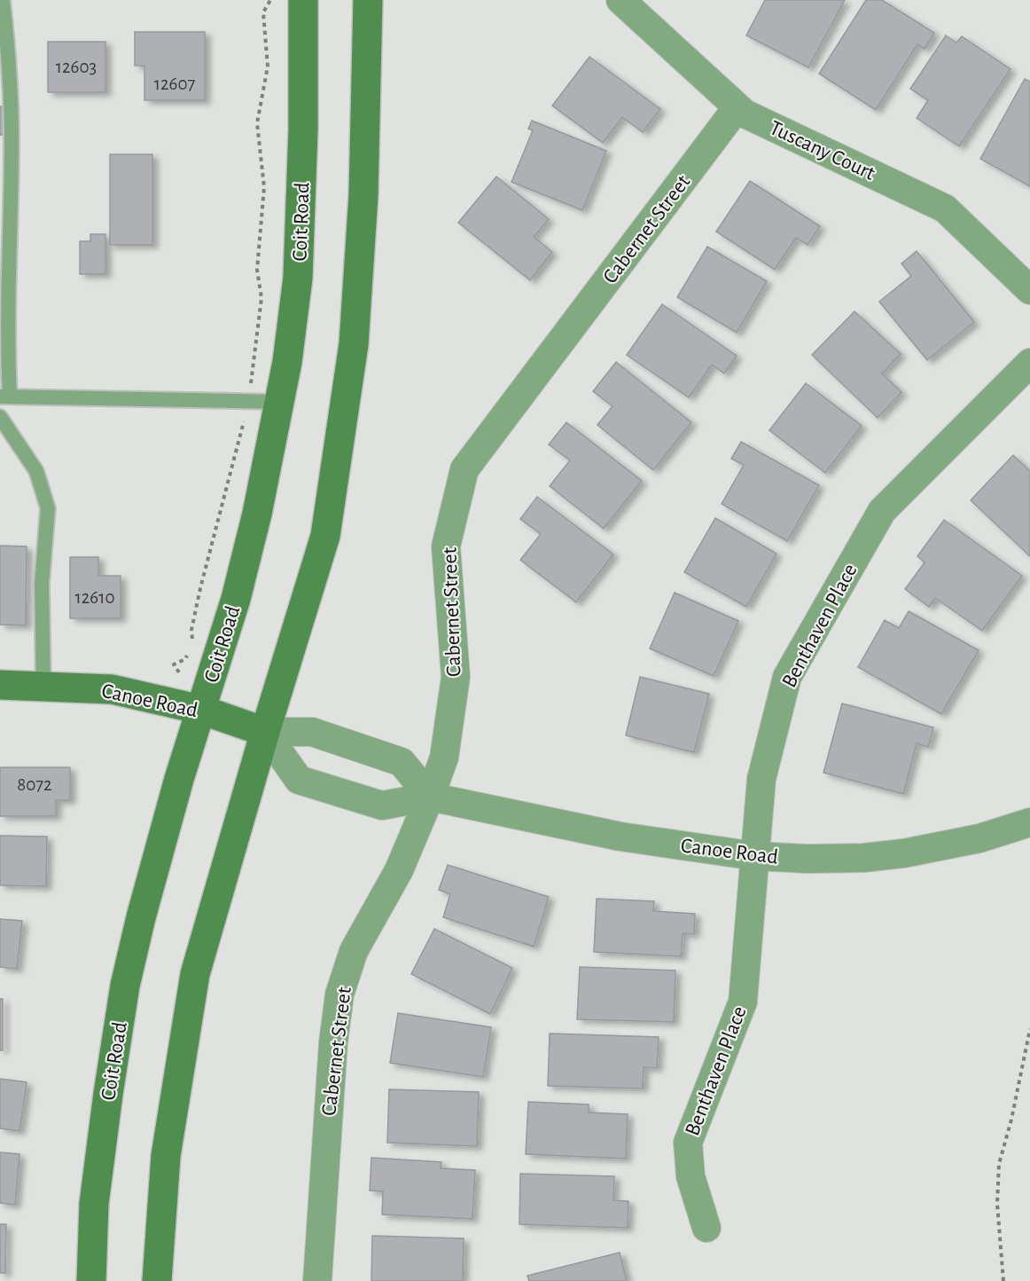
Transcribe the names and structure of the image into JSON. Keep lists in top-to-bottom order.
{
  "streets": {
    "main road": ["Coit Road", "Canoe Road"],
    "street": ["Tuscany Court", "Cabernet Street", "Benthaven Place"]
  },
  "crossings": [
    ["Tuscany Court", "Cabernet Street"],
    ["Coit Road", "Canoe Road"],
    ["Cabernet Street", "Canoe Road"],
    ["Benthaven Place", "Canoe Road"]
  ],
  "house_numbers": [
    "12603",
    "12607",
    "12610",
    "8072"
  ]
}
